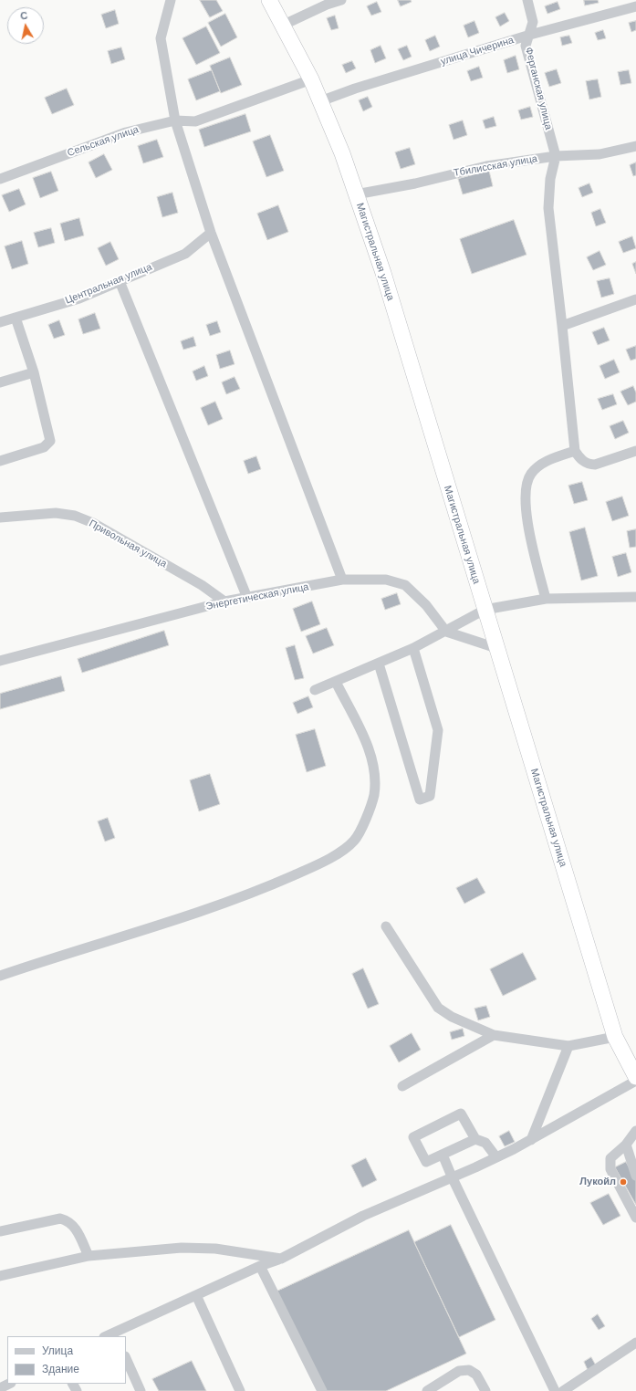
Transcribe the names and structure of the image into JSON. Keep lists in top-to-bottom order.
{
  "streets": {
    "highway": ["Магистральная улица"],
    "street": [
      "улица Чичерина",
      "Ферганская улица",
      "Сельская улица",
      "Тбилисская улица",
      "Центральная улица",
      "Привольная улица",
      "Энергетическая улица"
    ]
  },
  "crossings": [
    ["улица Чичерина", "Ферганская улица"],
    ["улица Чичерина", "Магистральная улица"],
    ["Ферганская улица", "Тбилисская улица"],
    ["Сельская улица", "Магистральная улица"],
    ["Тбилисская улица", "Магистральная улица"],
    ["Привольная улица", "Энергетическая улица"]
  ],
  "places": ["Лукойл"],
  "legend": ["Улица", "Здание"],
  "north": "top"
}
